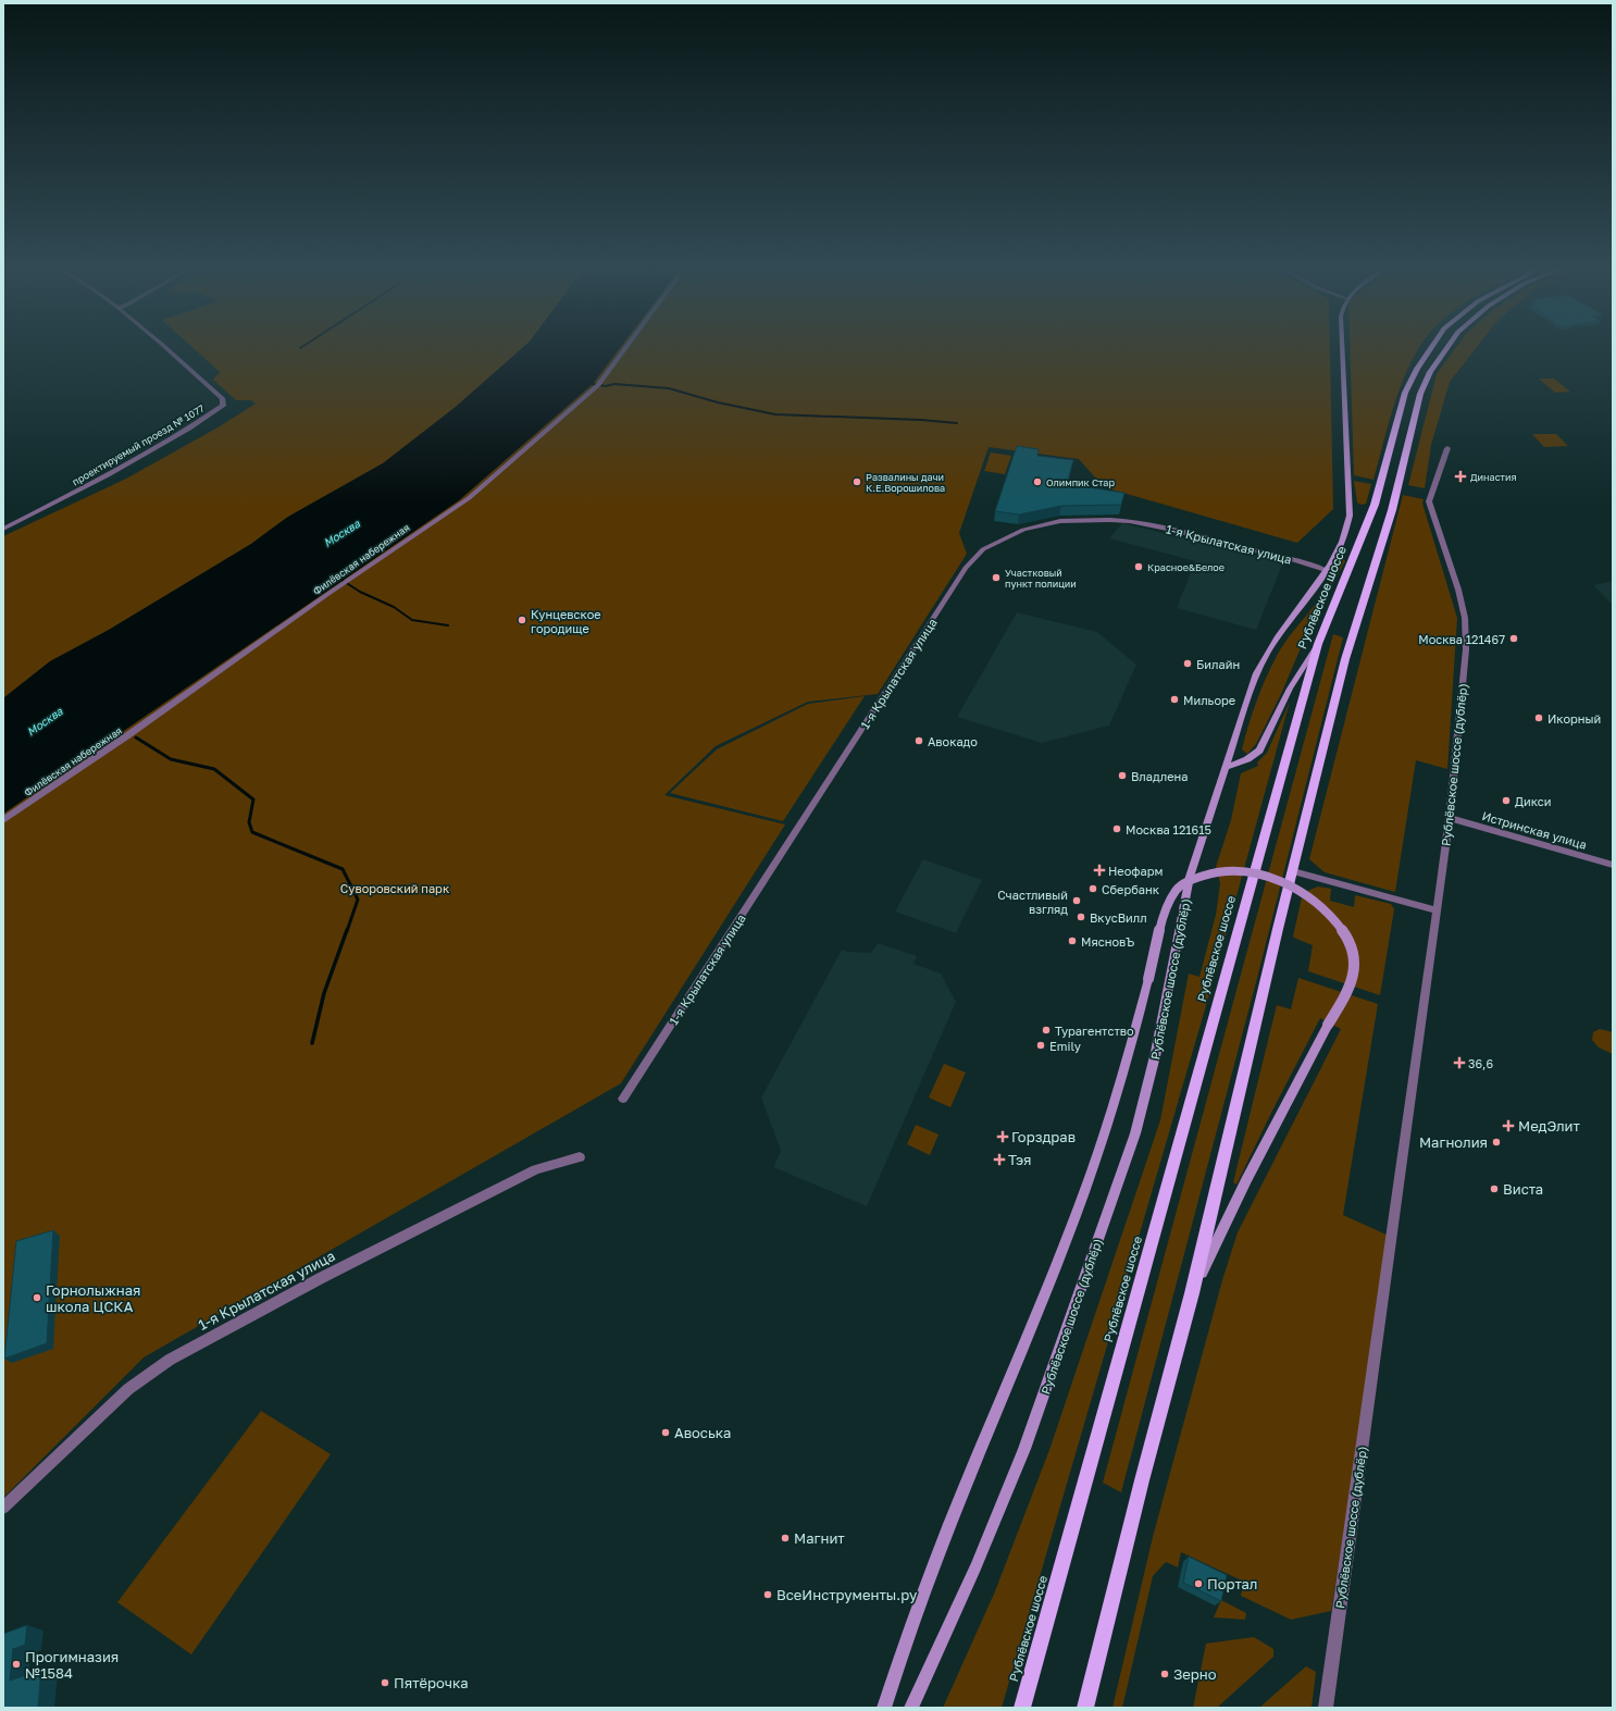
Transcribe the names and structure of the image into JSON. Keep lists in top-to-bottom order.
{
  "streets": {
    "main road": ["Рублёвское шоссе", "Рублёвское шоссе (дублёр)"],
    "street": [
      "проектируемый проезд № 1077",
      "1-я Крылатская улица",
      "Филёвская набережная",
      "Истринская улица"
    ]
  },
  "crossings": [
    ["1-я Крылатская улица", "Рублёвское шоссе (дублёр)"],
    ["Рублёвское шоссе (дублёр)", "Истринская улица"]
  ],
  "water": ["Москва"],
  "parks": ["Суворовский парк"],
  "places": {
    "health": [
      "Династия",
      "Неофарм",
      "36,6",
      "МедЭлит",
      "Горздрав",
      "Тэя"
    ],
    "other": [
      "Развалины дачи К.Е.Ворошилова",
      "Олимпик Стар",
      "Красное&Белое",
      "Участковый пункт полиции",
      "Кунцевское городище",
      "Москва 121467",
      "Билайн",
      "Мильоре",
      "Икорный",
      "Авокадо",
      "Владлена",
      "Дикси",
      "Москва 121615",
      "Сбербанк",
      "Счастливый взгляд",
      "ВкусВилл",
      "МясновЪ",
      "Турагентство",
      "Emily",
      "Магнолия",
      "Виста",
      "Горнолыжная школа ЦСКА",
      "Авоська",
      "Магнит",
      "Портал",
      "ВсеИнструменты.ру",
      "Прогимназия №1584",
      "Зерно",
      "Пятёрочка"
    ]
  }
}
